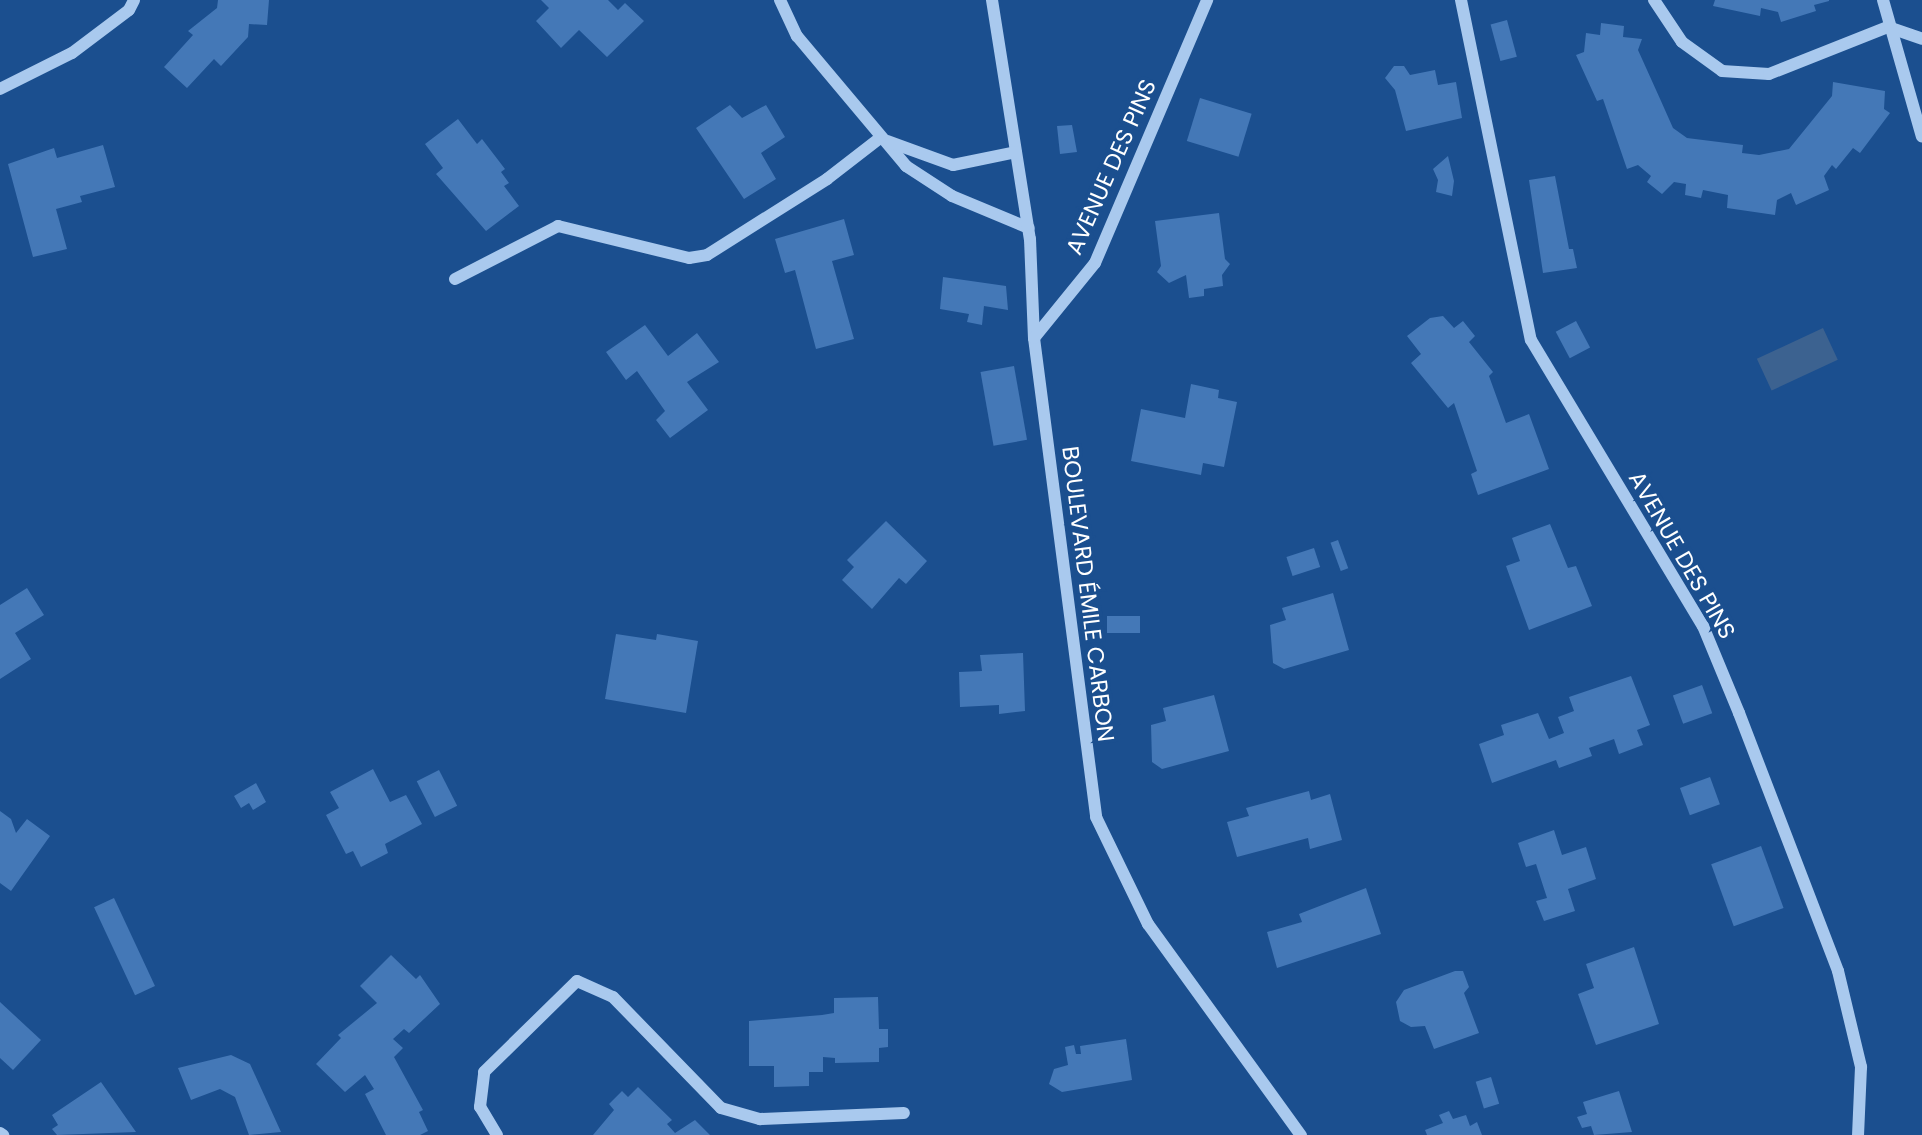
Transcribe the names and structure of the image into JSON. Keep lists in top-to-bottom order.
{
  "streets": {
    "street": ["AVENUE DES PINS", "BOULEVARD ÉMILE CARBON"]
  },
  "crossings": [
    ["AVENUE DES PINS", "BOULEVARD ÉMILE CARBON"]
  ]
}
